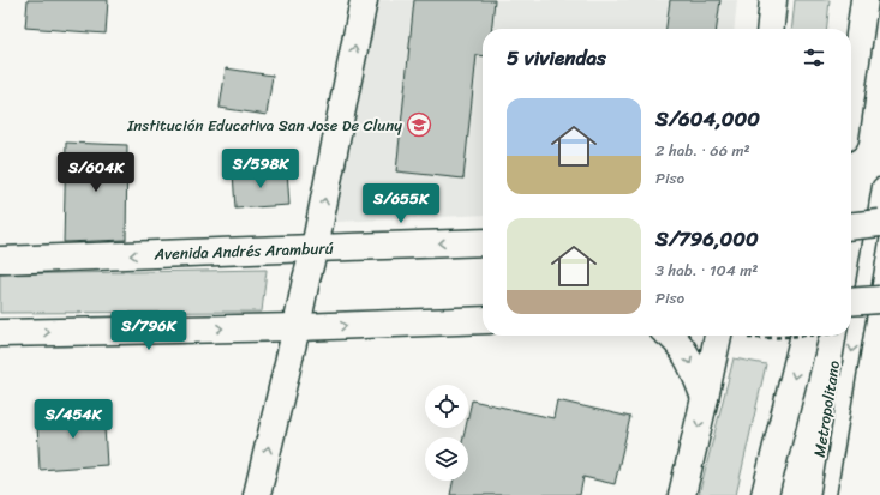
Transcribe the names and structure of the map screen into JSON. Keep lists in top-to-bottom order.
{
  "streets": {
    "main road": ["Avenida Andrés Aramburú"],
    "lane": ["Metropolitano"]
  },
  "one_way": ["Metropolitano"],
  "places": {
    "school or university": ["Institución Educativa San Jose De Cluny"]
  },
  "page": {
    "heading": "5 viviendas",
    "list": [
      {
        "name": "S/604,000",
        "note": "2 hab. · 66 m² · Piso"
      },
      {
        "name": "S/796,000",
        "note": "3 hab. · 104 m² · Piso"
      }
    ],
    "price": [
      "S/598K",
      "S/604K",
      "S/655K",
      "S/796K",
      "S/454K"
    ]
  }
}
